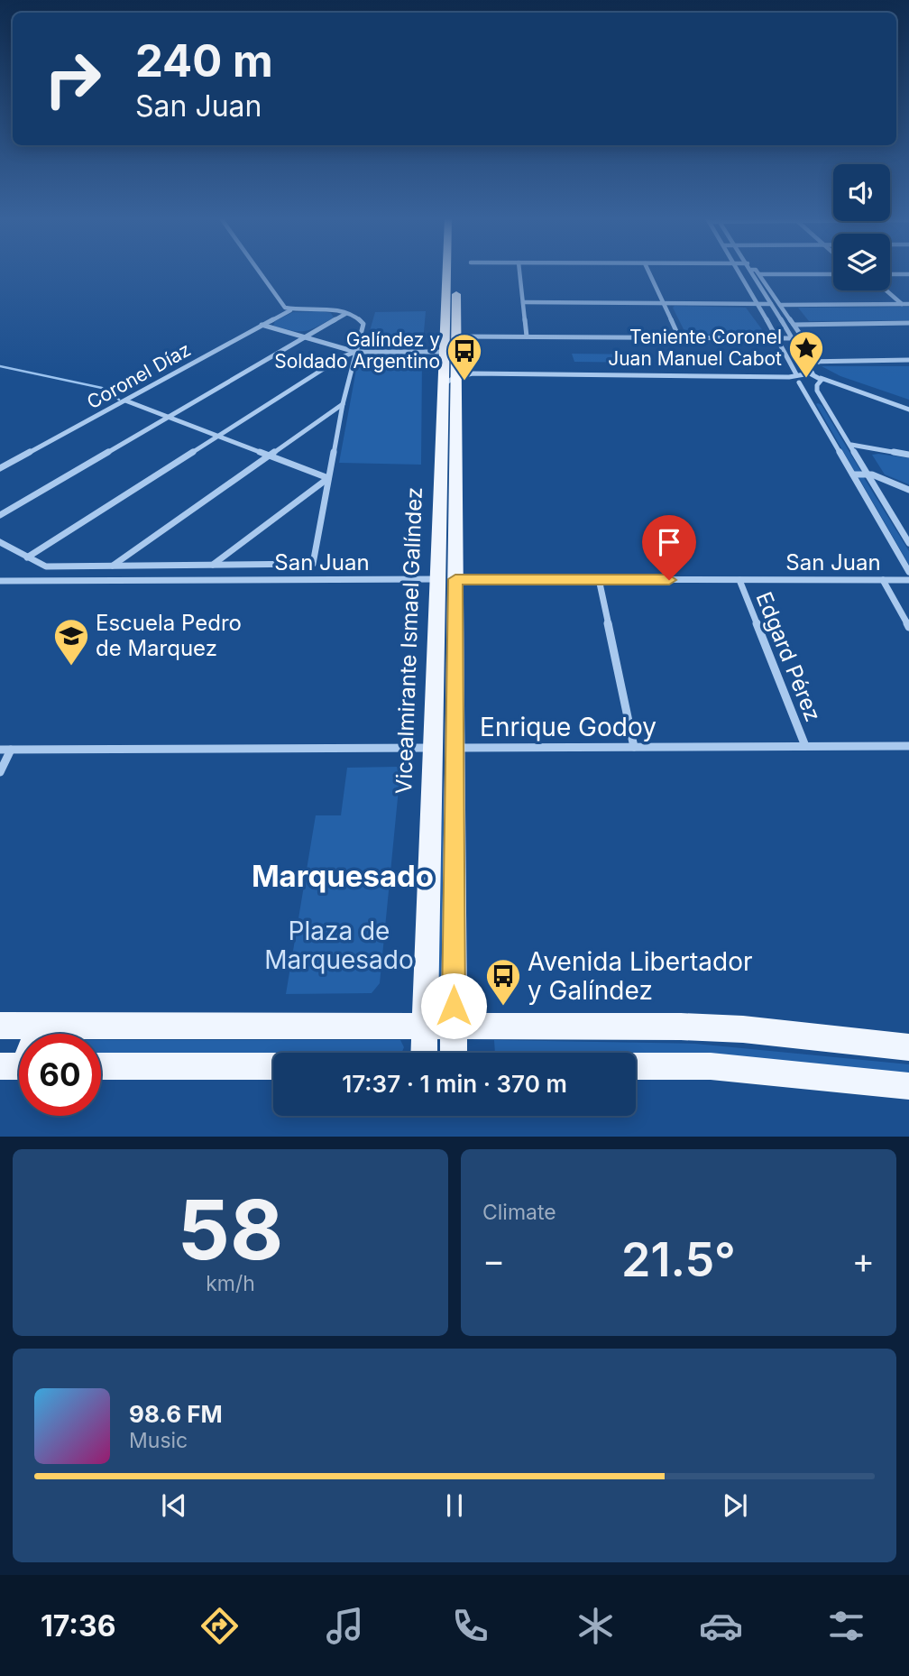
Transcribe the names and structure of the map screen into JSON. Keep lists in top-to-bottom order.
{
  "streets": {
    "main road": ["Vicealmirante Ismael Galíndez"],
    "street": [
      "Coronel Díaz",
      "San Juan",
      "Edgard Pérez",
      "Enrique Godoy"
    ]
  },
  "crossings": [
    ["San Juan", "Vicealmirante Ismael Galíndez"],
    ["San Juan", "Edgard Pérez"],
    ["Vicealmirante Ismael Galíndez", "Enrique Godoy"],
    ["Edgard Pérez", "Enrique Godoy"]
  ],
  "districts": ["Marquesado"],
  "parks": ["Plaza de Marquesado"],
  "places": {
    "place": ["Teniente Coronel Juan Manuel Cabot"],
    "bus stop": ["Galíndez y Soldado Argentino", "Avenida Libertador y Galíndez"],
    "school or university": ["Escuela Pedro de Marquez"]
  },
  "page": {
    "turn": ["240 m", "San Juan"],
    "limit": "60",
    "trip": "17:37 · 1 min · 370 m",
    "tile": [
      ["58", "km/h"],
      "Climate"
    ],
    "heat": ["−", "21.5°", "+"],
    "song": ["98.6 FM", "Music"],
    "tabs": "17:36"
  }
}
